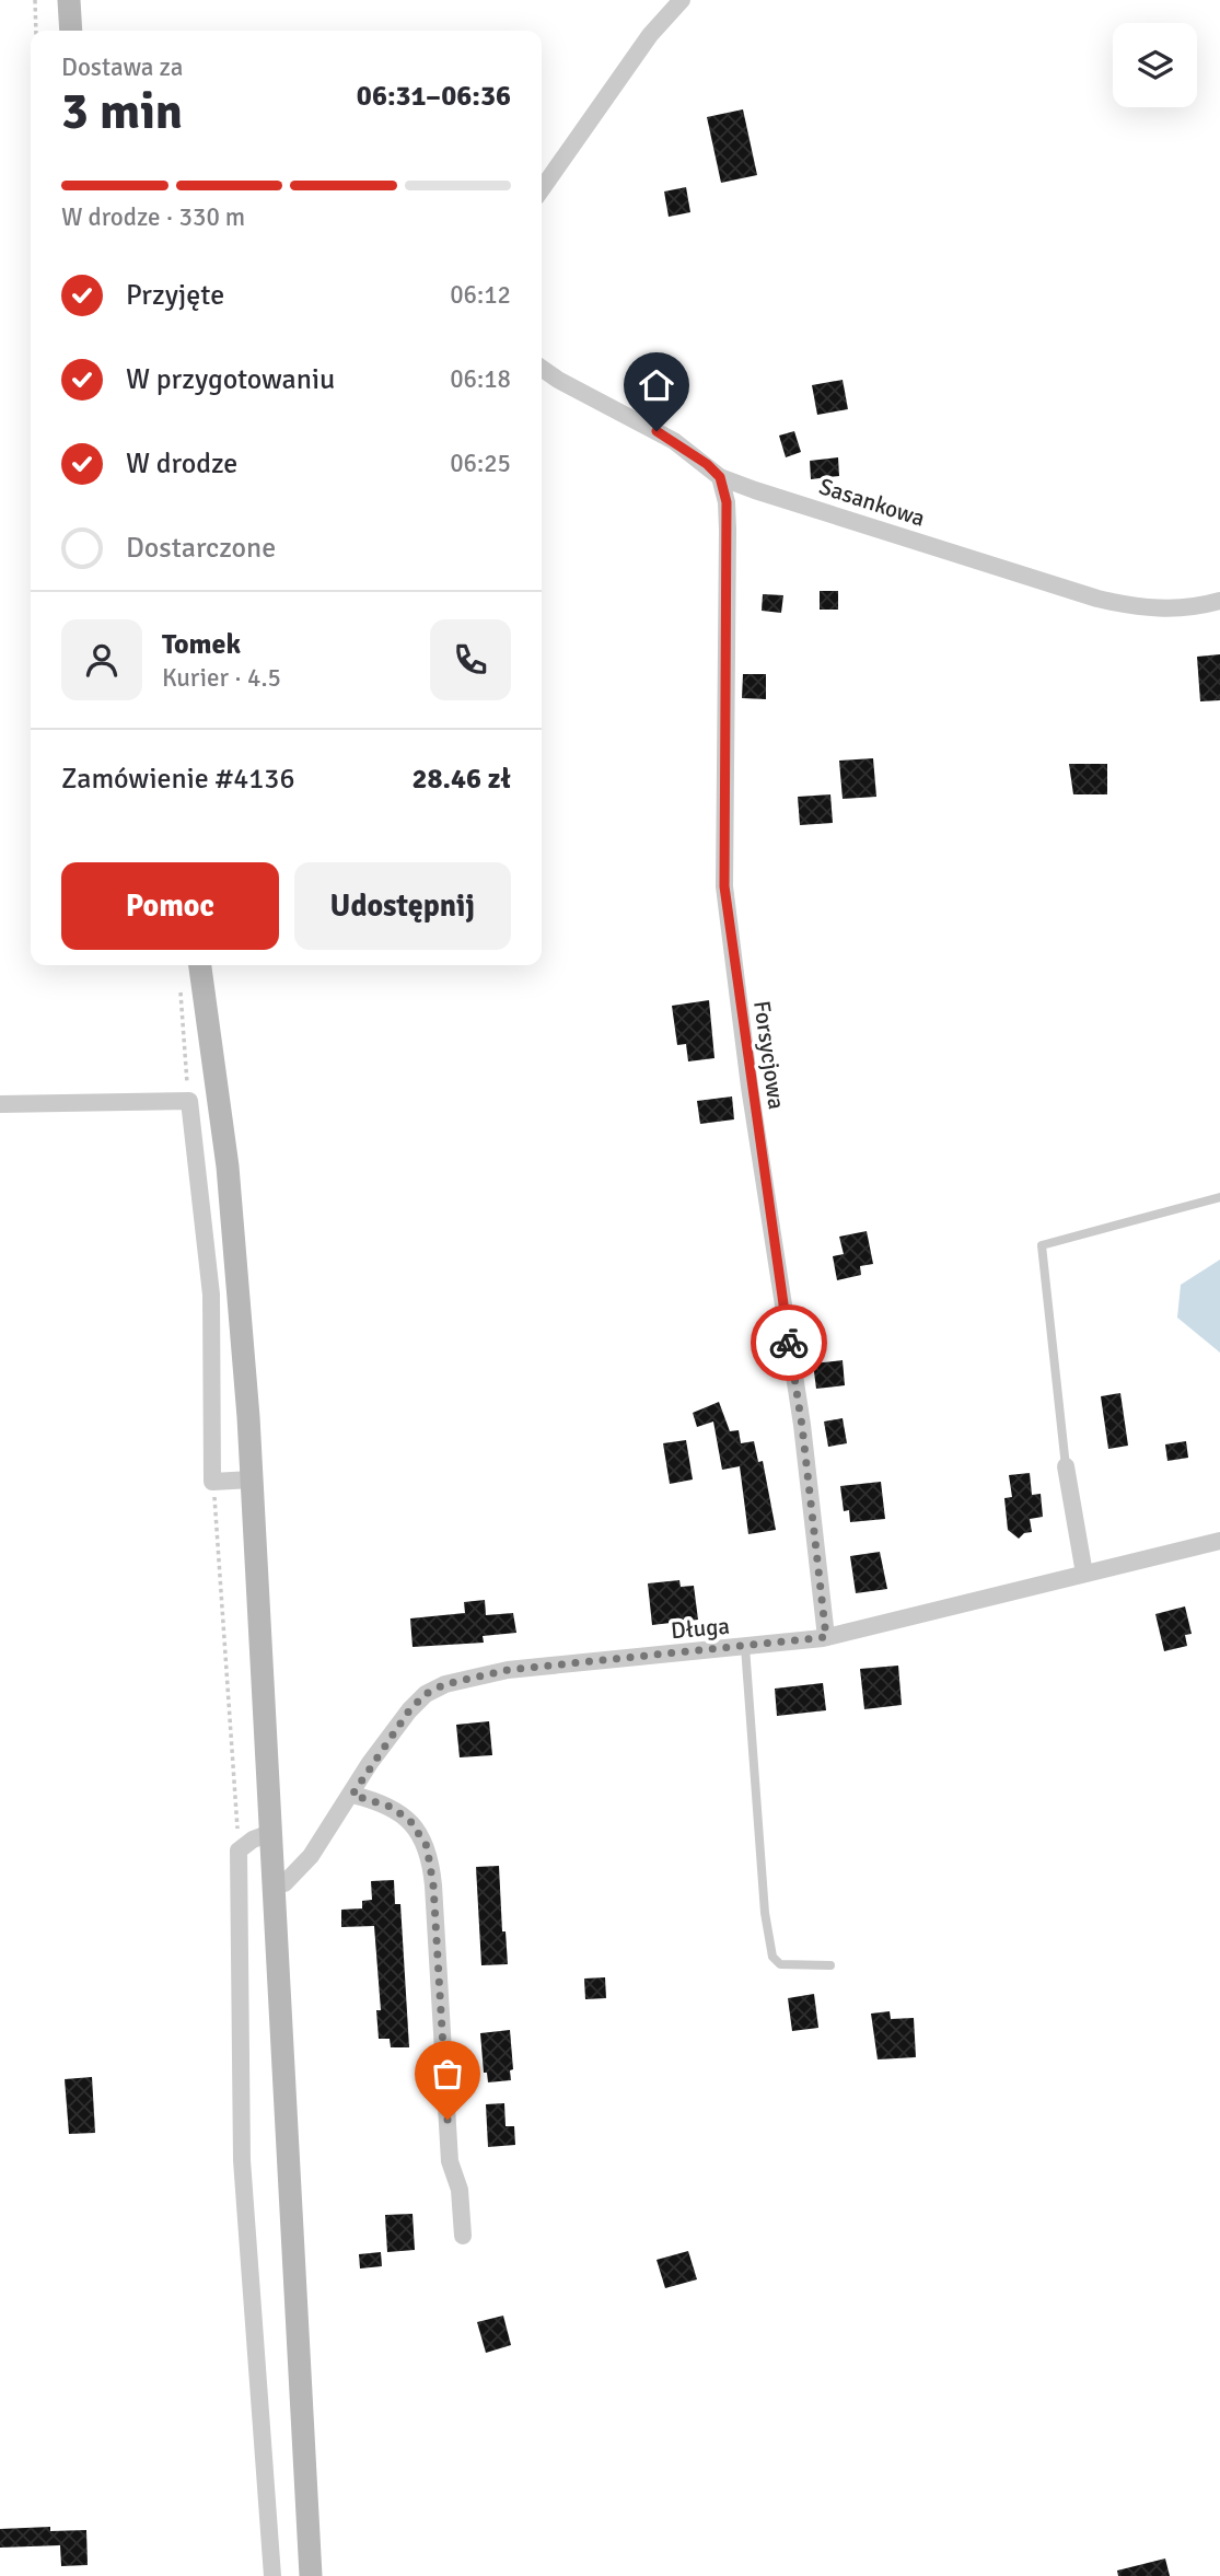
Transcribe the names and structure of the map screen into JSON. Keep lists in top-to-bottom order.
{
  "streets": {
    "street": ["Sasankowa", "Forsycjowa", "Długa"]
  },
  "crossings": [
    ["Sasankowa", "Forsycjowa"],
    ["Forsycjowa", "Długa"]
  ],
  "page": {
    "heading": ["3 min", "Dostawa za", "06:31–06:36"],
    "panel": [
      "Tomek",
      "Kurier · 4.5",
      "Zamówienie #4136",
      "28.46 zł"
    ],
    "bar": "W drodze · 330 m",
    "list": [
      ["Przyjęte", "06:12"],
      ["W przygotowaniu", "06:18"],
      ["W drodze", "06:25"],
      "Dostarczone"
    ],
    "buttons": ["Pomoc", "Udostępnij"]
  }
}
